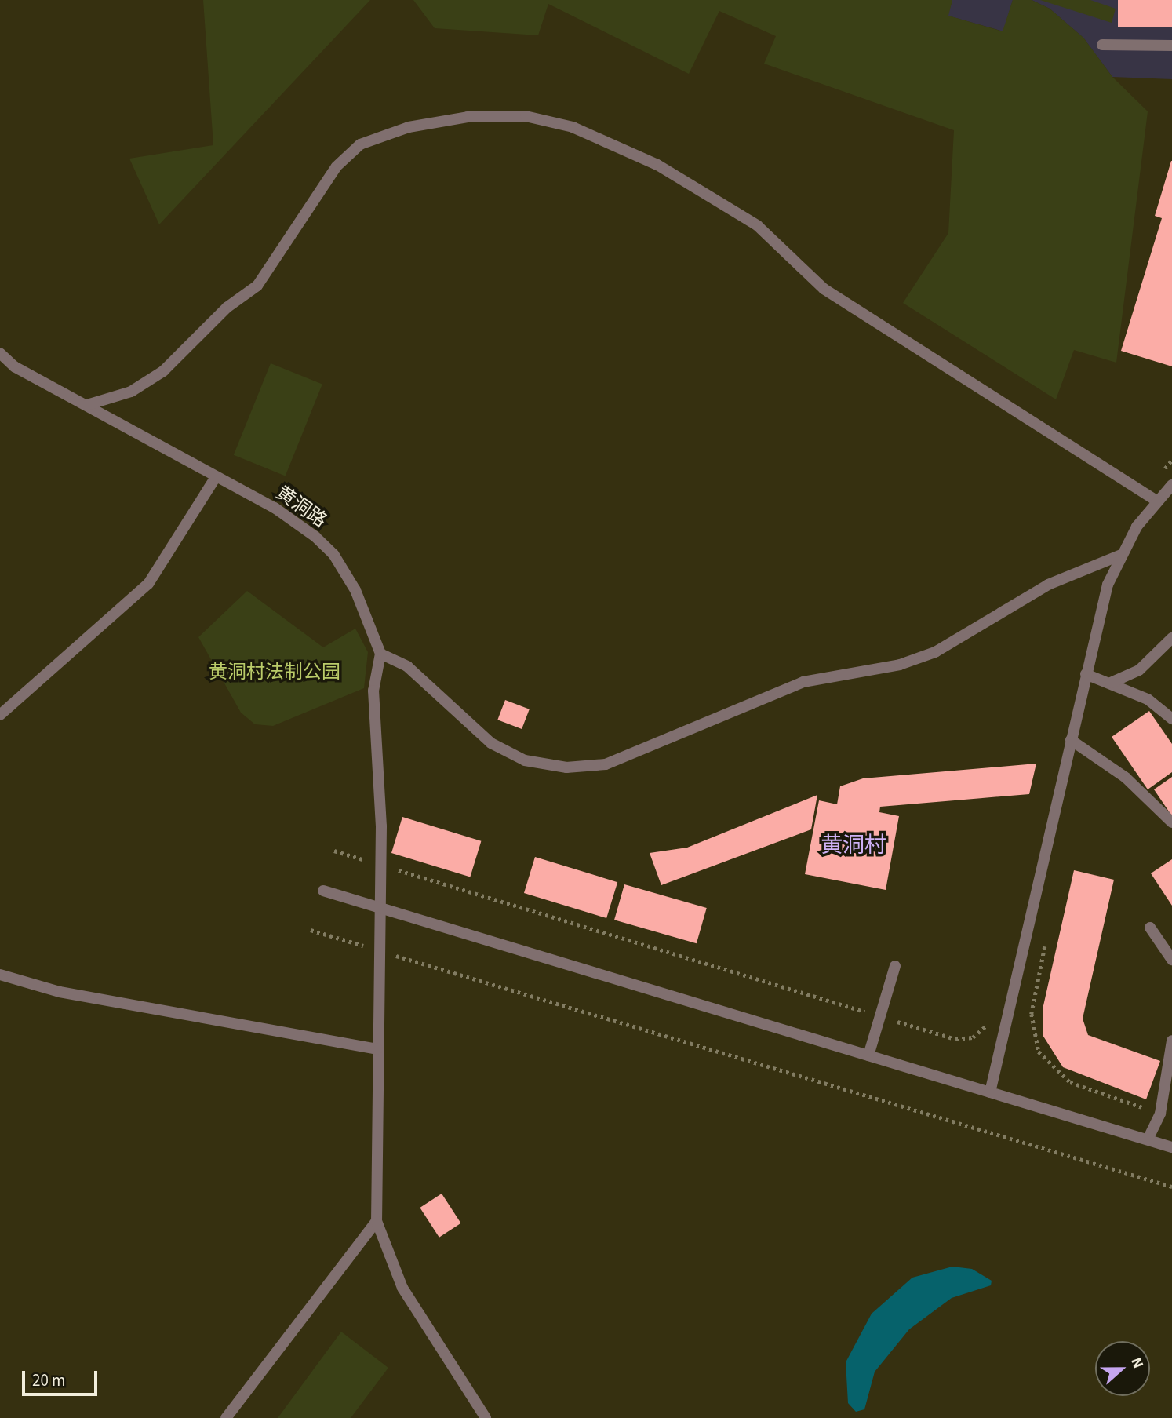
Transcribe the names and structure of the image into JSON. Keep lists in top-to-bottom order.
{
  "streets": {
    "street": ["黄洞路"]
  },
  "districts": ["黄洞村"],
  "parks": ["黄洞村法制公园"],
  "scale_bar": "20 m",
  "north": "right"
}
